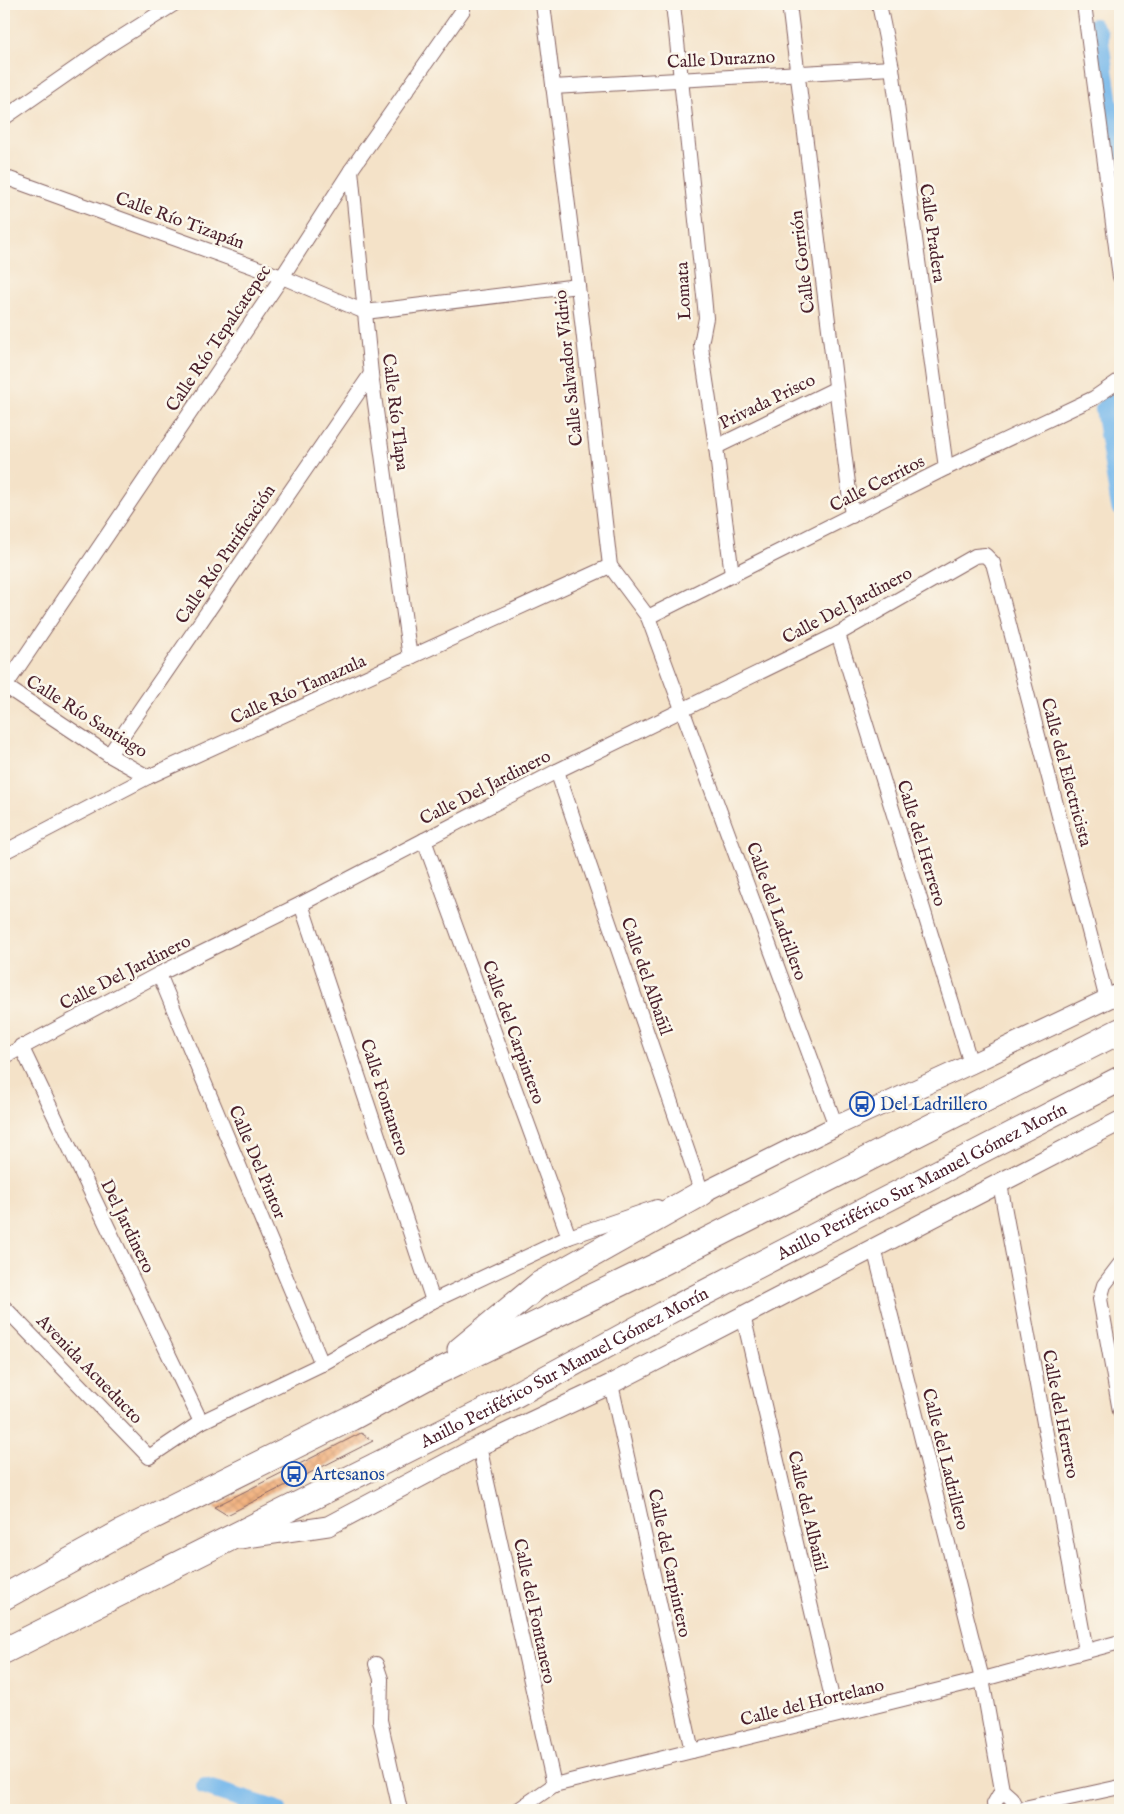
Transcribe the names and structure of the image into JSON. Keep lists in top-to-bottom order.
{
  "streets": {
    "highway": ["Anillo Periférico Sur Manuel Gómez Morín"],
    "street": [
      "Calle Durazno",
      "Calle Río Tizapán",
      "Calle Pradera",
      "Calle Gorrión",
      "Lomata",
      "Calle Río Tepalcatepec",
      "Calle Salvador Vidrio",
      "Privada Prisco",
      "Calle Río Tlapa",
      "Calle Cerritos",
      "Calle Río Purificación",
      "Calle Del Jardinero",
      "Calle Río Tamazula",
      "Calle Río Santiago",
      "Calle del Electricista",
      "Calle del Herrero",
      "Calle del Ladrillero",
      "Calle del Albañil",
      "Calle del Carpintero",
      "Calle Fontanero",
      "Calle Del Pintor",
      "Del Jardinero",
      "Avenida Acueducto",
      "Calle del Fontanero",
      "Calle del Hortelano"
    ]
  },
  "crossings": [
    ["Calle Durazno", "Calle Pradera"],
    ["Calle Durazno", "Calle Gorrión"],
    ["Calle Durazno", "Lomata"],
    ["Calle Durazno", "Calle Salvador Vidrio"],
    ["Calle Río Tizapán", "Calle Río Tepalcatepec"],
    ["Calle Río Tizapán", "Calle Salvador Vidrio"],
    ["Calle Río Tizapán", "Calle Río Tlapa"],
    ["Calle Pradera", "Calle Cerritos"],
    ["Calle Gorrión", "Privada Prisco"],
    ["Calle Gorrión", "Calle Cerritos"],
    ["Lomata", "Privada Prisco"],
    ["Lomata", "Calle Cerritos"],
    ["Calle Río Tepalcatepec", "Calle Río Tlapa"],
    ["Calle Río Tepalcatepec", "Calle Río Santiago"],
    ["Calle Salvador Vidrio", "Calle Río Tamazula"],
    ["Calle Río Tlapa", "Calle Río Purificación"],
    ["Calle Río Tlapa", "Calle Río Tamazula"],
    ["Calle Río Purificación", "Calle Río Santiago"],
    ["Calle Del Jardinero", "Calle del Electricista"],
    ["Calle Del Jardinero", "Calle del Herrero"],
    ["Calle Del Jardinero", "Calle del Ladrillero"],
    ["Calle Del Jardinero", "Calle del Albañil"],
    ["Calle Del Jardinero", "Calle del Carpintero"],
    ["Calle Del Jardinero", "Calle Fontanero"],
    ["Calle Del Jardinero", "Calle Del Pintor"],
    ["Calle Del Jardinero", "Del Jardinero"],
    ["Calle Río Tamazula", "Calle Río Santiago"],
    ["Calle del Herrero", "Calle del Hortelano"],
    ["Calle del Ladrillero", "Calle del Hortelano"],
    ["Calle del Albañil", "Calle del Hortelano"],
    ["Calle del Carpintero", "Calle del Hortelano"],
    ["Del Jardinero", "Avenida Acueducto"],
    ["Calle del Fontanero", "Calle del Hortelano"]
  ],
  "places": {
    "bus stop": ["Del Ladrillero", "Artesanos"]
  }
}
